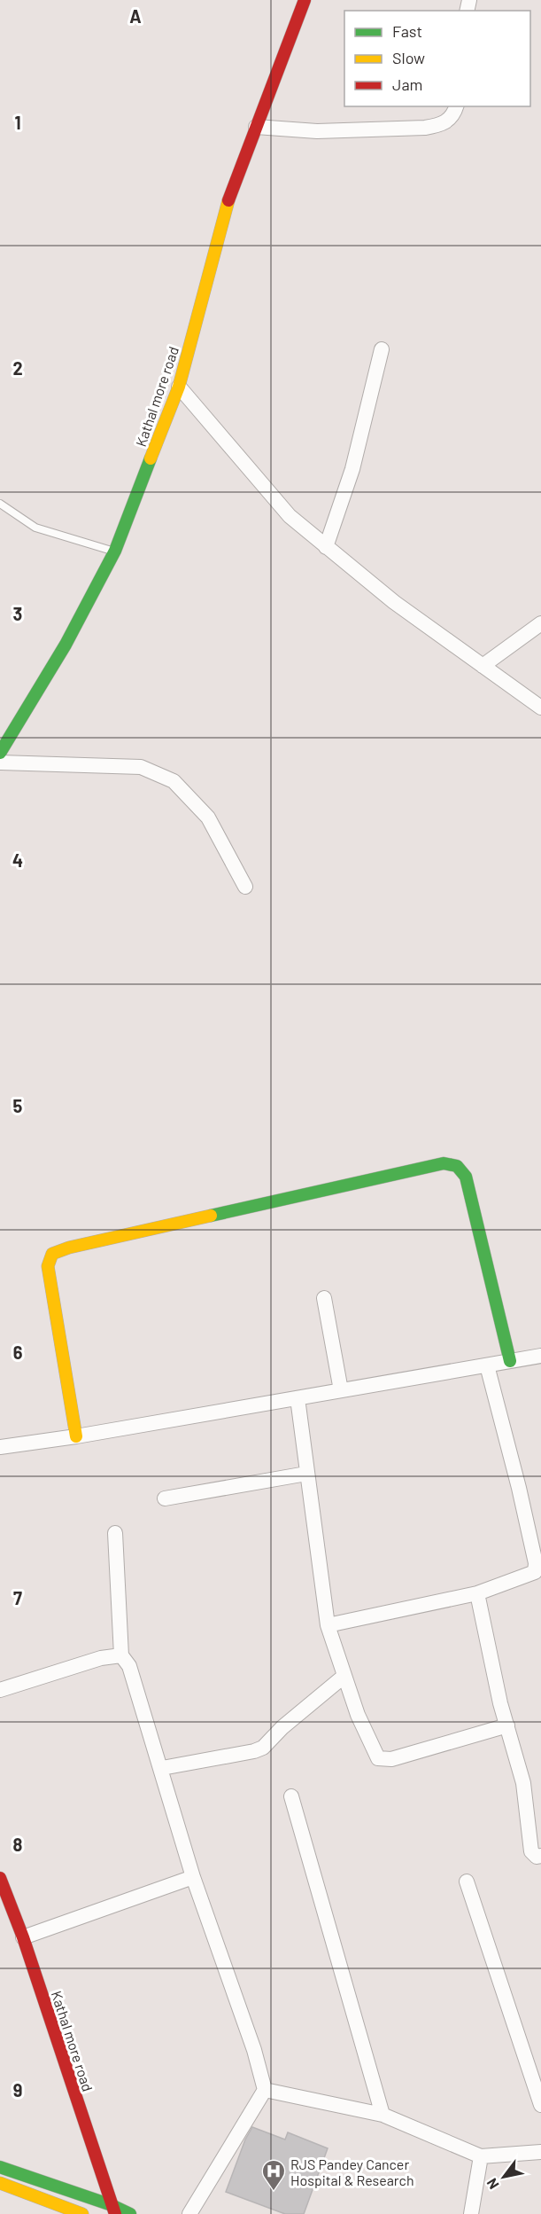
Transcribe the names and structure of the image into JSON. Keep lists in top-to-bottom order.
{
  "streets": {
    "main road": ["Kathal more road"]
  },
  "places": {
    "hospital": ["RJS Pandey Cancer Hospital & Research"]
  },
  "legend": ["Fast", "Slow", "Jam"],
  "north": "bottom left",
  "grid": {
    "columns": ["A"],
    "rows": [
      "1",
      "2",
      "3",
      "4",
      "5",
      "6",
      "7",
      "8",
      "9"
    ]
  }
}
